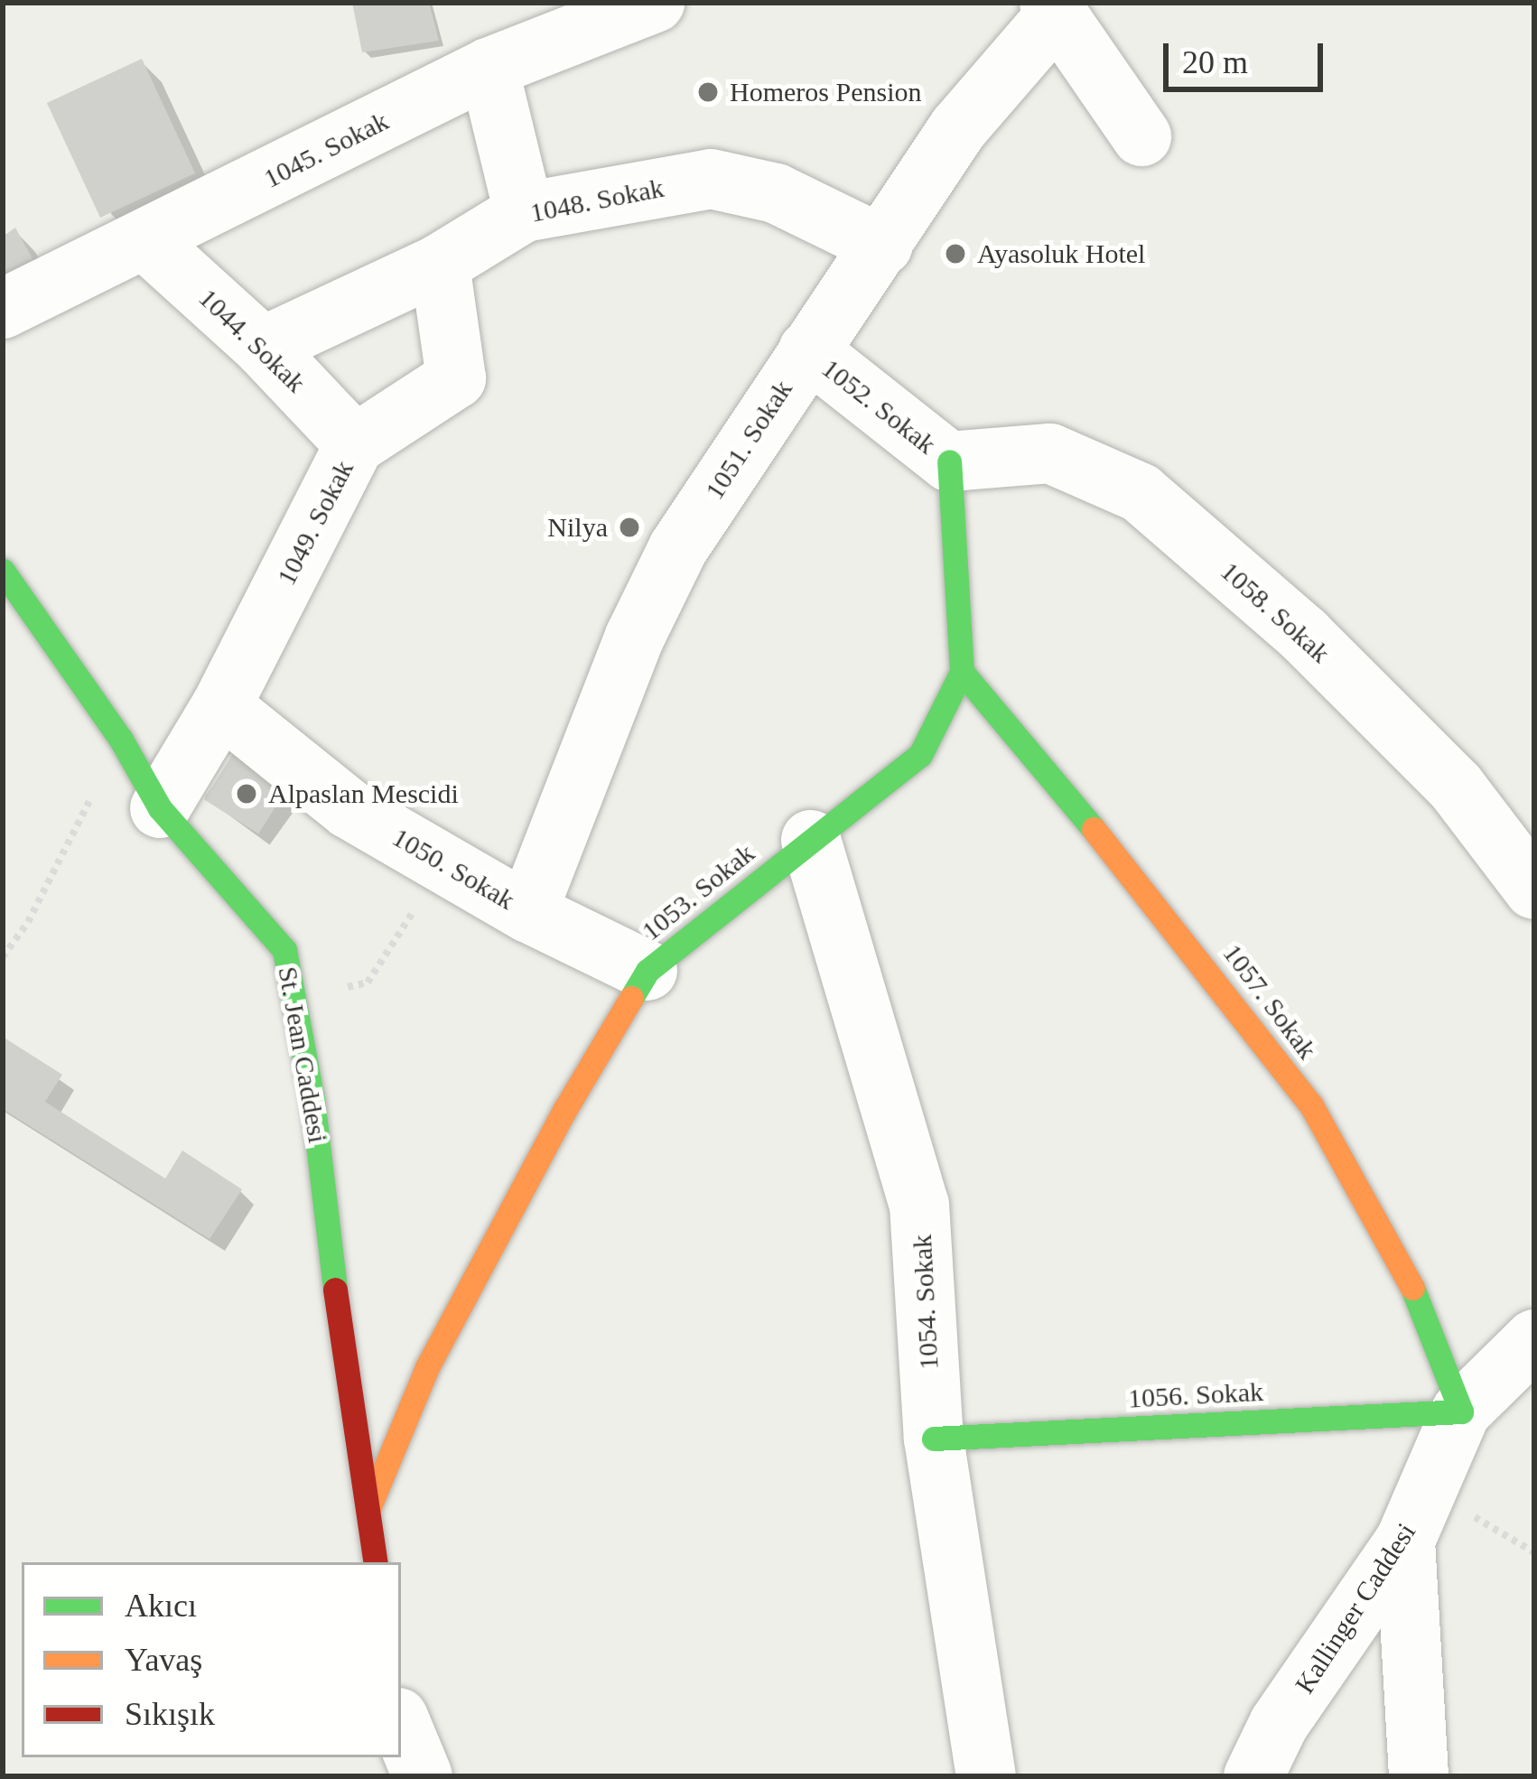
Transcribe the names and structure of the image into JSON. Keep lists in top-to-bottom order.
{
  "streets": {
    "street": [
      "1045. Sokak",
      "1048. Sokak",
      "1044. Sokak",
      "1052. Sokak",
      "1051. Sokak",
      "1049. Sokak",
      "1058. Sokak",
      "1050. Sokak",
      "1053. Sokak",
      "1057. Sokak",
      "St. Jean Caddesi",
      "1054. Sokak",
      "1056. Sokak",
      "Kallinger Caddesi"
    ]
  },
  "crossings": [
    ["1045. Sokak", "1044. Sokak"],
    ["1048. Sokak", "1044. Sokak"],
    ["1048. Sokak", "1051. Sokak"],
    ["1048. Sokak", "1049. Sokak"],
    ["1044. Sokak", "1049. Sokak"],
    ["1052. Sokak", "1051. Sokak"],
    ["1052. Sokak", "1058. Sokak"],
    ["1051. Sokak", "1050. Sokak"],
    ["1049. Sokak", "1050. Sokak"],
    ["1049. Sokak", "St. Jean Caddesi"],
    ["1050. Sokak", "1053. Sokak"],
    ["1053. Sokak", "1057. Sokak"],
    ["1053. Sokak", "St. Jean Caddesi"],
    ["1053. Sokak", "1054. Sokak"],
    ["1057. Sokak", "1056. Sokak"],
    ["1057. Sokak", "Kallinger Caddesi"],
    ["1054. Sokak", "1056. Sokak"],
    ["1056. Sokak", "Kallinger Caddesi"]
  ],
  "places": [
    "Homeros Pension",
    "Ayasoluk Hotel",
    "Nilya",
    "Alpaslan Mescidi"
  ],
  "legend": ["Akıcı", "Yavaş", "Sıkışık"],
  "scale_bar": "20 m"
}
